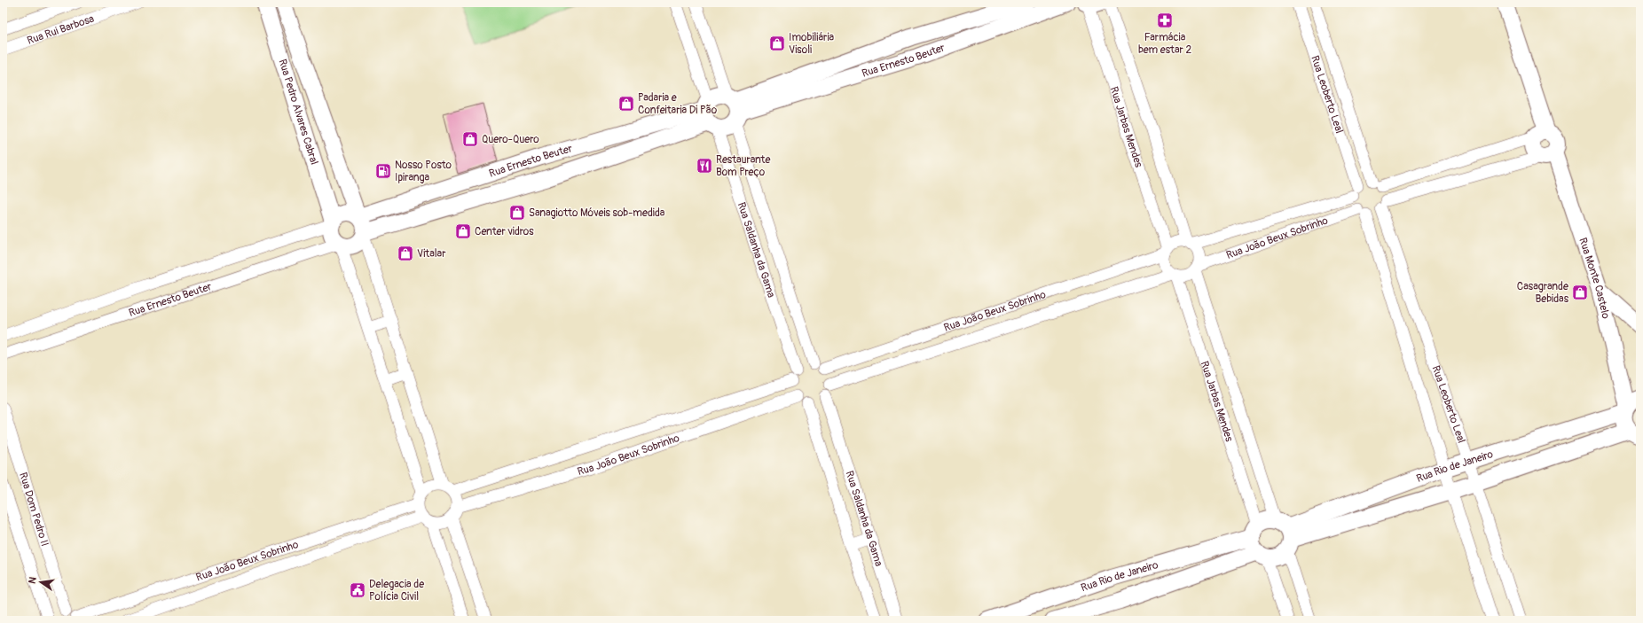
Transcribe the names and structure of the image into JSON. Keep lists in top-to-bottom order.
{
  "streets": {
    "street": [
      "Rua Rui Barbosa",
      "Rua Ernesto Beuter",
      "Rua Leoberto Leal",
      "Rua Pedro Alvares Cabral",
      "Rua Jarbas Mendes",
      "Rua João Beux Sobrinho",
      "Rua Saldanha da Gama",
      "Rua Monte Castelo",
      "Rua Rio de Janeiro",
      "Rua Dom Pedro II"
    ]
  },
  "crossings": [
    ["Rua Ernesto Beuter", "Rua Pedro Alvares Cabral"],
    ["Rua Ernesto Beuter", "Rua Saldanha da Gama"],
    ["Rua Leoberto Leal", "Rua João Beux Sobrinho"],
    ["Rua Leoberto Leal", "Rua Rio de Janeiro"],
    ["Rua Jarbas Mendes", "Rua João Beux Sobrinho"],
    ["Rua Jarbas Mendes", "Rua Rio de Janeiro"],
    ["Rua João Beux Sobrinho", "Rua Saldanha da Gama"],
    ["Rua Monte Castelo", "Rua Rio de Janeiro"]
  ],
  "places": {
    "pharmacy": ["Farmácia bem estar 2"],
    "shop": [
      "Imobiliária Visoli",
      "Padaria e Confeitaria Di Pão",
      "Quero-Quero",
      "Sanagiotto Móveis sob-medida",
      "Center vidros",
      "Vitalar",
      "Casagrande Bebidas"
    ],
    "restaurant": ["Restaurante Bom Preço"],
    "fuel station": ["Nosso Posto Ipiranga"],
    "public building": ["Delegacia de Polícia Civil"]
  },
  "north": "left"
}
